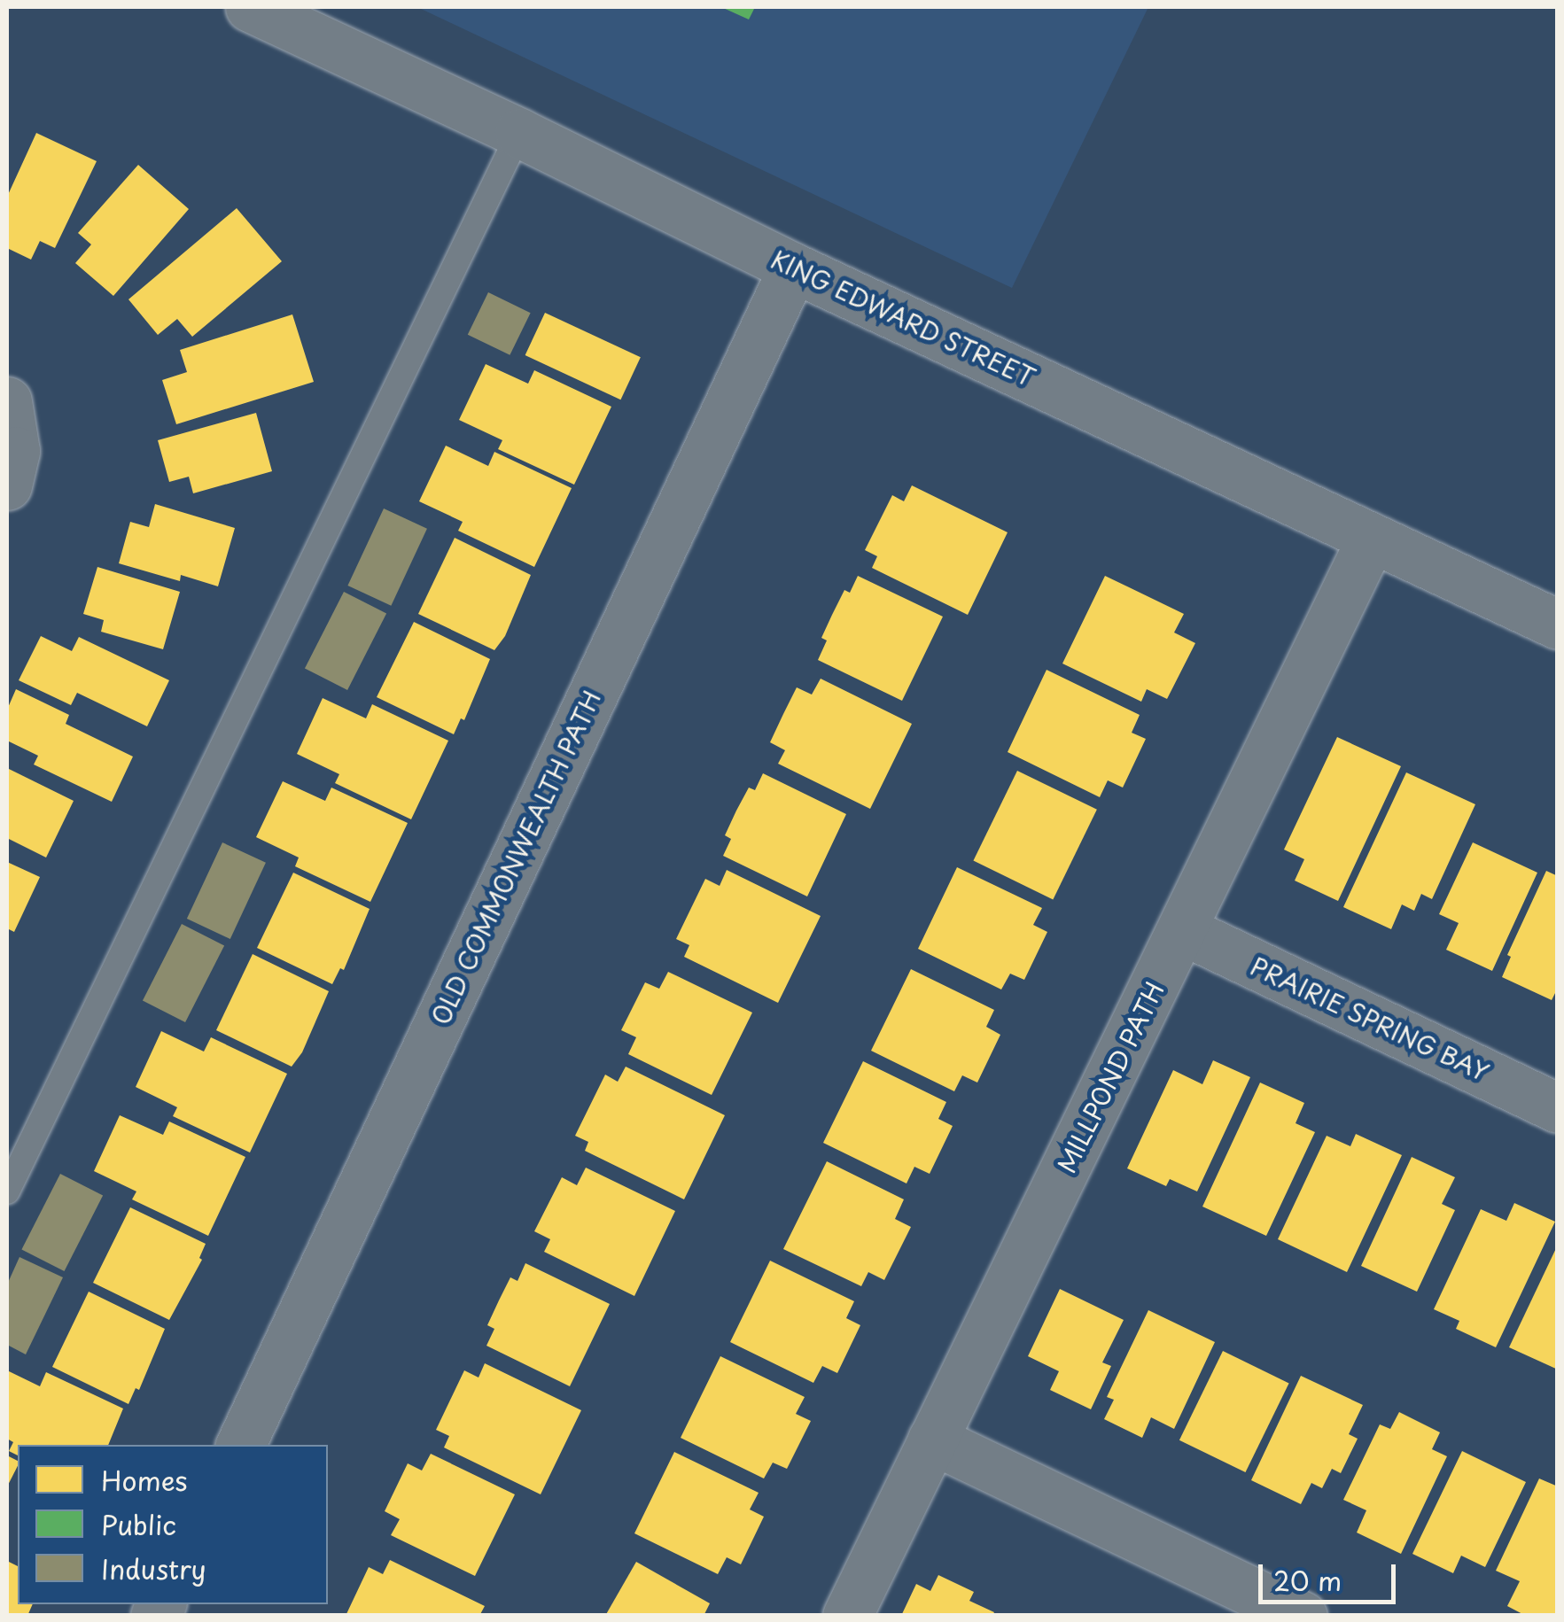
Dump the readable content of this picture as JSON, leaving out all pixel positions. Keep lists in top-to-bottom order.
{
  "streets": {
    "street": [
      "KING EDWARD STREET",
      "OLD COMMONWEALTH PATH",
      "PRAIRIE SPRING BAY",
      "MILLPOND PATH"
    ]
  },
  "crossings": [
    ["KING EDWARD STREET", "OLD COMMONWEALTH PATH"],
    ["KING EDWARD STREET", "MILLPOND PATH"],
    ["PRAIRIE SPRING BAY", "MILLPOND PATH"]
  ],
  "legend": ["Homes", "Public", "Industry"],
  "scale_bar": "20 m"
}
